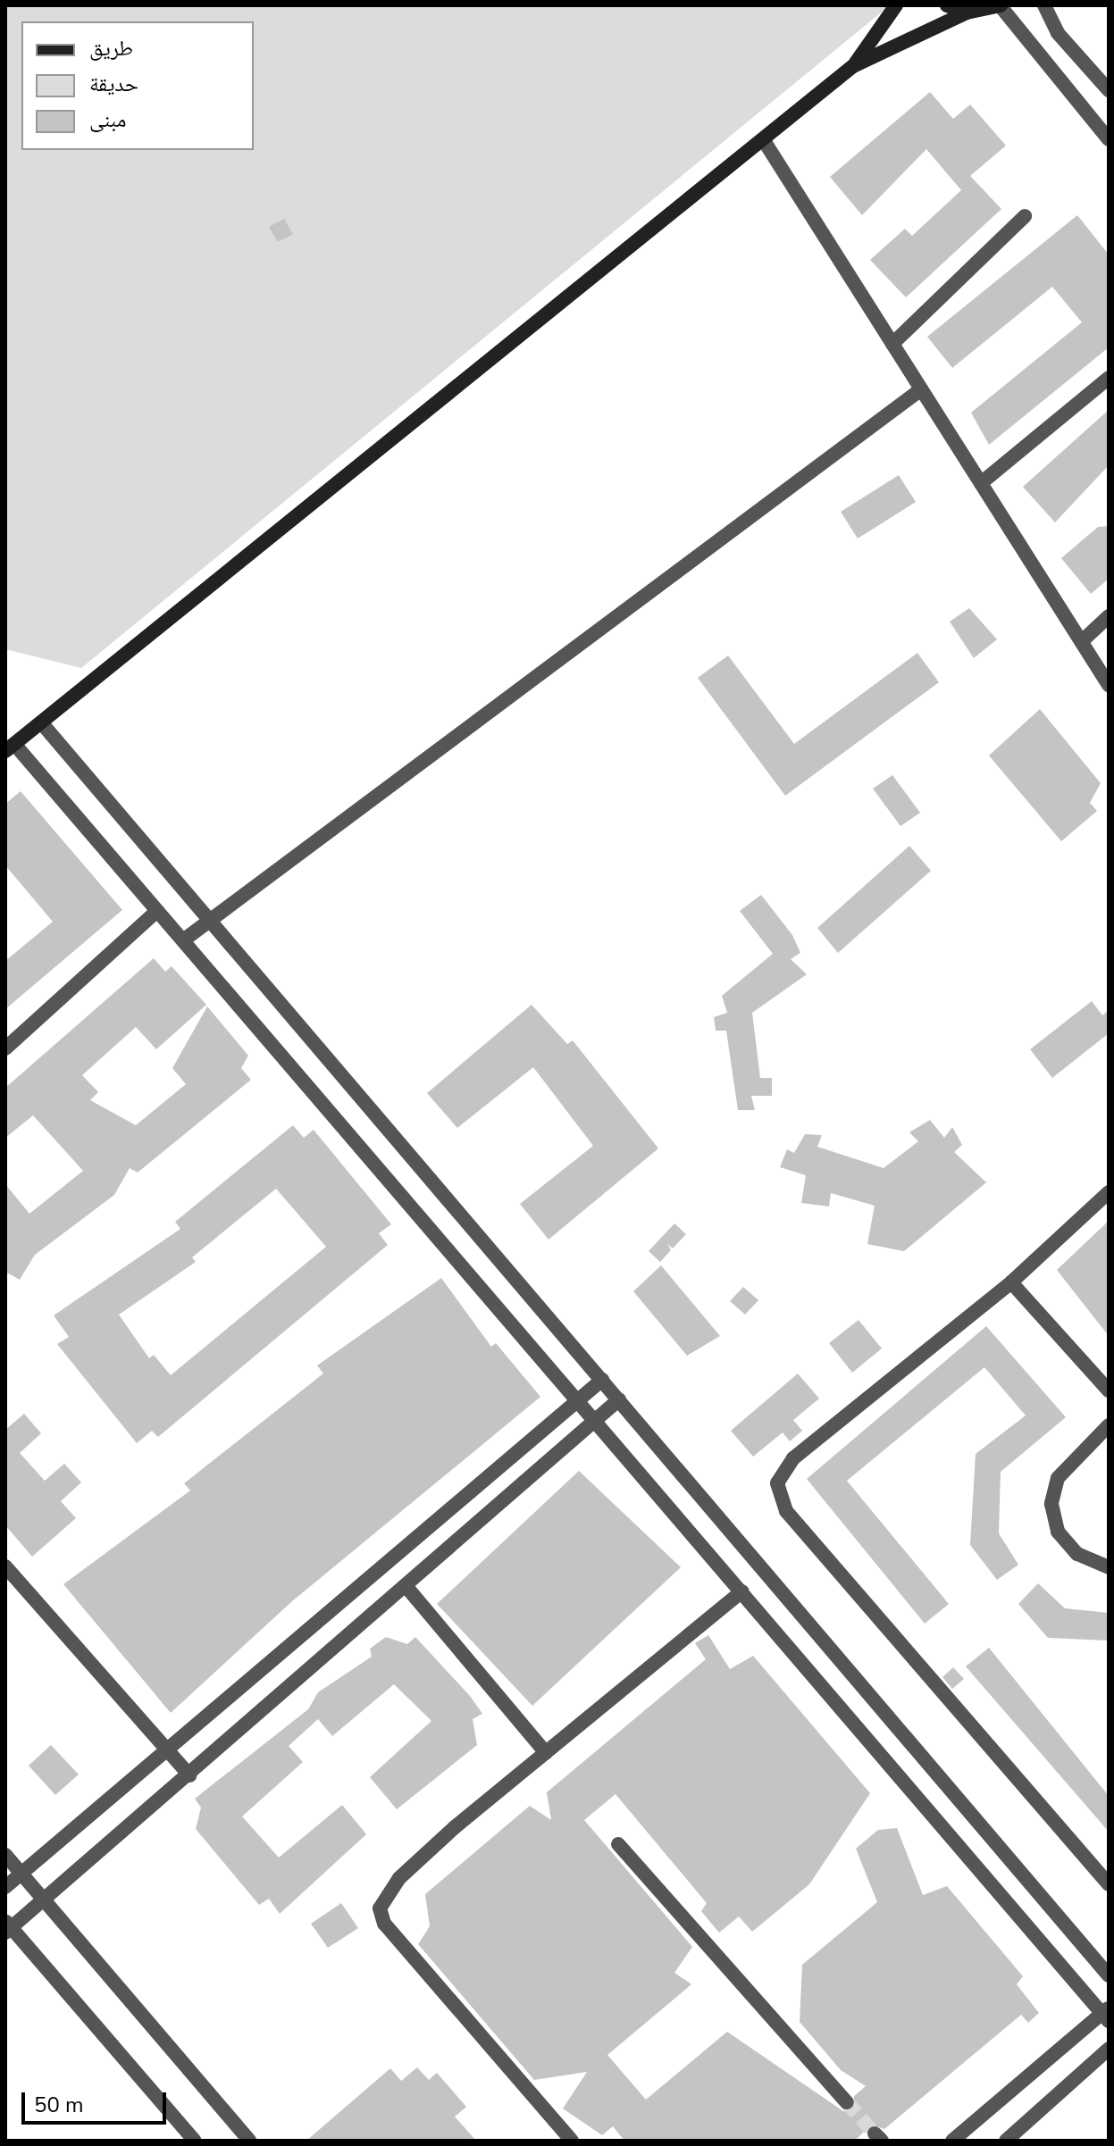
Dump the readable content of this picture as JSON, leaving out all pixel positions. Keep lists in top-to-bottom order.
{
  "legend": ["طريق", "حديقة", "مبنى"],
  "scale_bar": "50 m"
}
